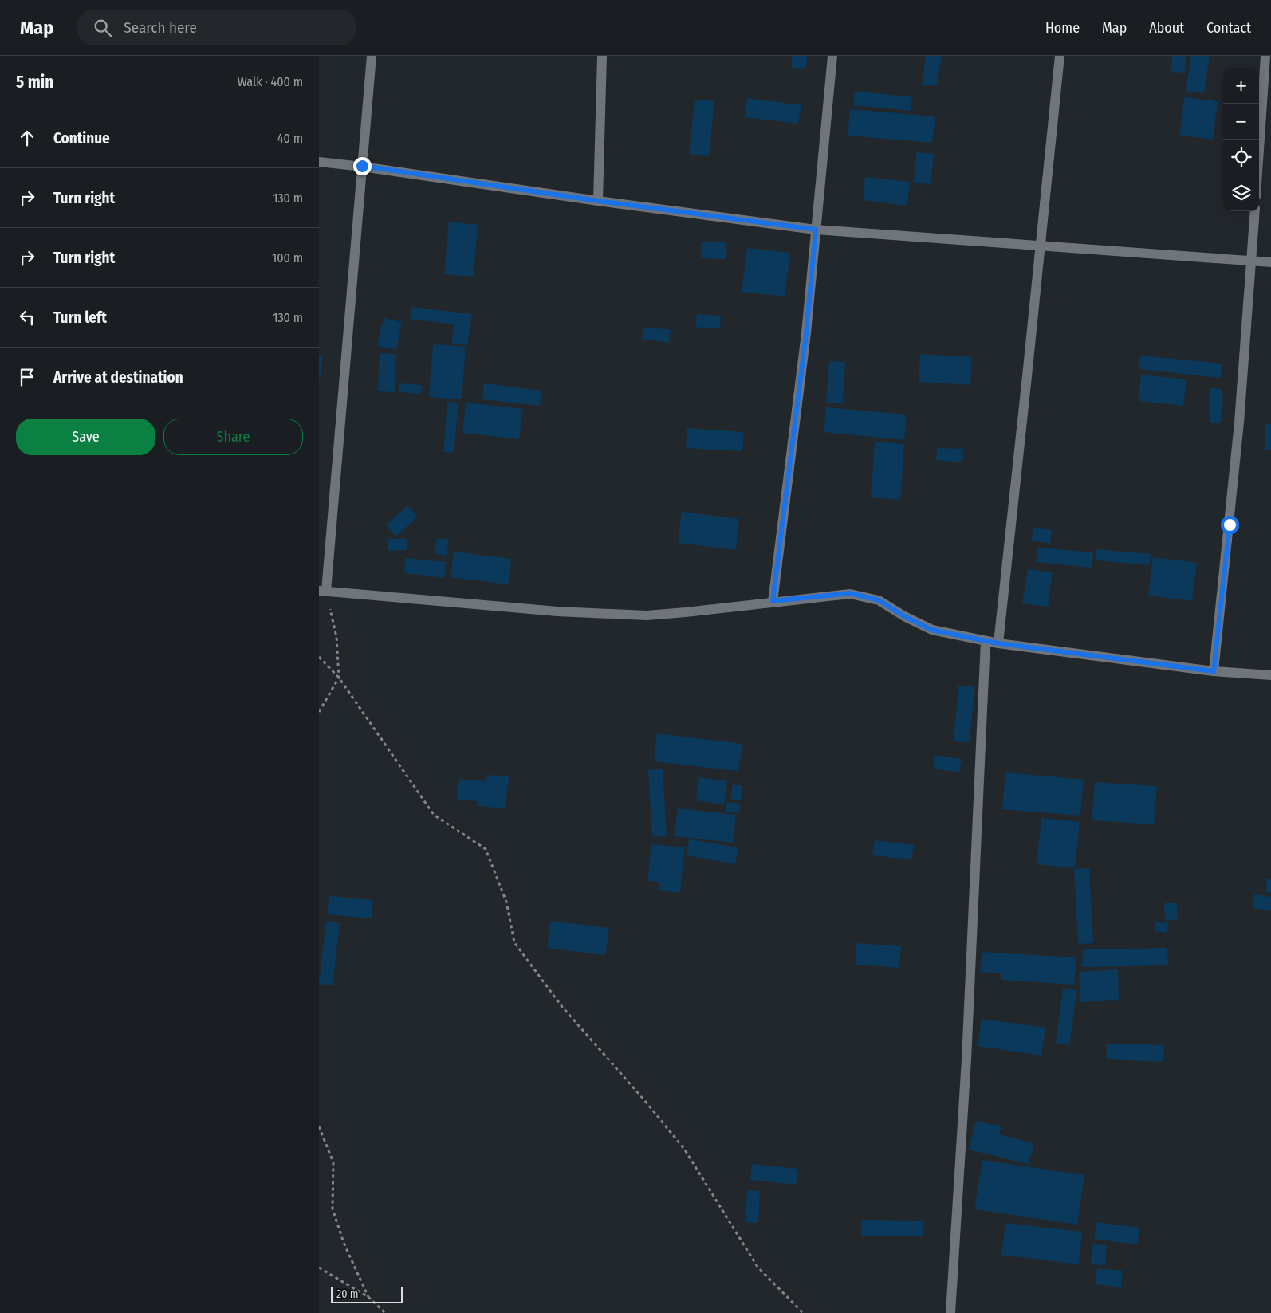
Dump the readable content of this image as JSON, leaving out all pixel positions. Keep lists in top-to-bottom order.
{
  "scale_bar": "20 m",
  "page": {
    "header": "Map",
    "search": "Search here",
    "nav": [
      "Home",
      "Map",
      "About",
      "Contact"
    ],
    "heading": ["5 min", "Walk · 400 m"],
    "map_buttons": ["+", "−"],
    "list": [
      ["Continue", "40 m"],
      ["Turn right", "130 m"],
      ["Turn right", "100 m"],
      ["Turn left", "130 m"],
      "Arrive at destination"
    ],
    "buttons": ["Save", "Share"],
    "scale": "20 m"
  }
}
